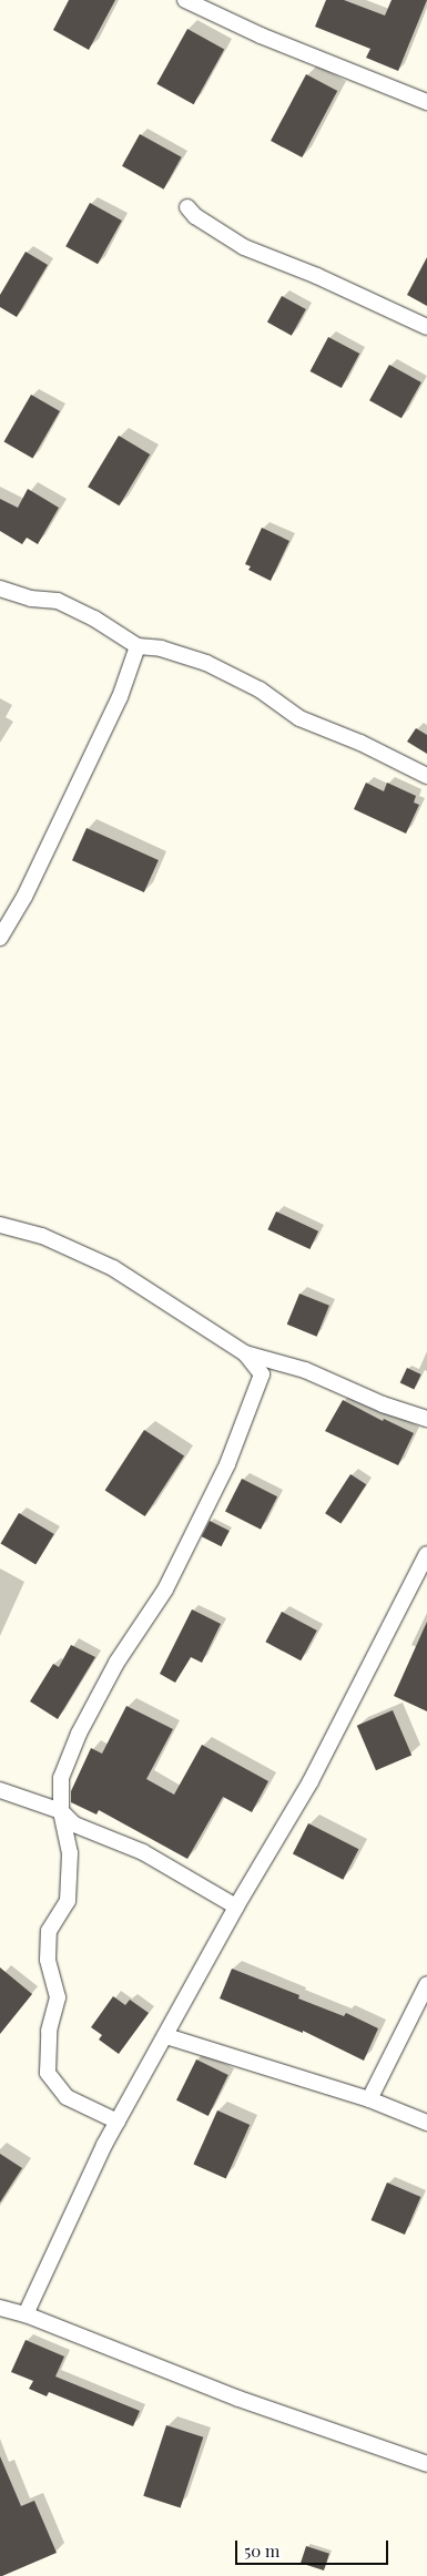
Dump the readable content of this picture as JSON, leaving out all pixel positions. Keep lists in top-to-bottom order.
{
  "scale_bar": "50 m"
}
